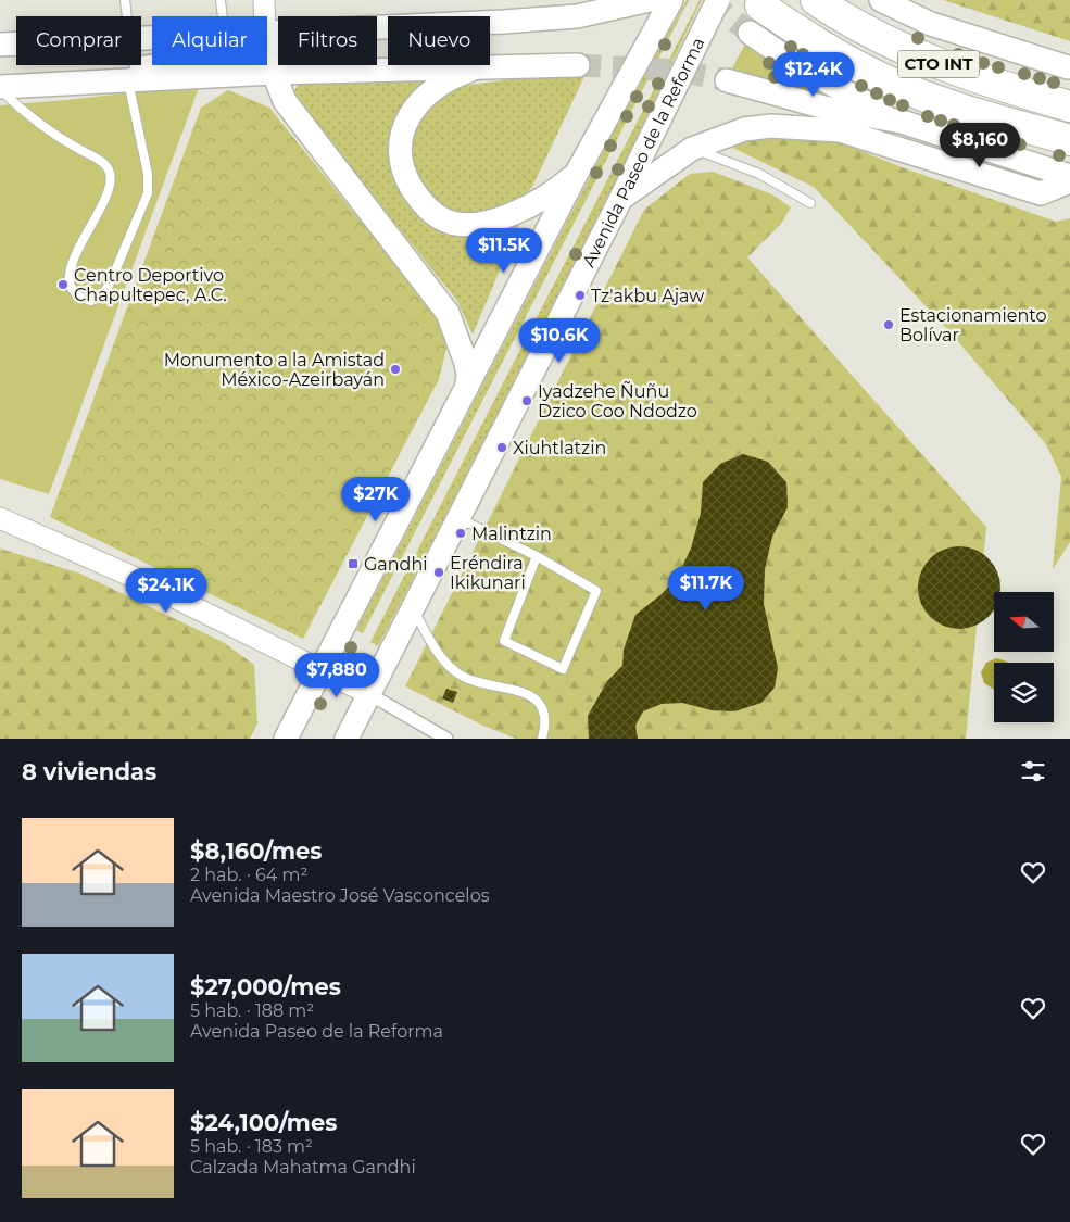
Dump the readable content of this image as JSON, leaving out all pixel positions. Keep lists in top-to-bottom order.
{
  "streets": {
    "highway": ["CTO INT"],
    "main road": ["Avenida Paseo de la Reforma"]
  },
  "places": {
    "other": [
      "Centro Deportivo Chapultepec, A.C.",
      "Tz'akbu Ajaw",
      "Estacionamiento Bolívar",
      "Monumento a la Amistad México-Azeirbayán",
      "Iyadzehe Ñuñu Dzico Coo Ndodzo",
      "Xiuhtlatzin",
      "Malintzin",
      "Eréndira Ikikunari"
    ],
    "transit": ["Gandhi"]
  },
  "north": "left",
  "page": {
    "chip": [
      "Comprar",
      "Alquilar",
      "Filtros",
      "Nuevo"
    ],
    "price": [
      "$12.4K",
      "$8,160",
      "$11.5K",
      "$10.6K",
      "$27K",
      "$11.7K",
      "$24.1K",
      "$7,880"
    ],
    "heading": "8 viviendas",
    "list": [
      {
        "name": "$8,160/mes",
        "note": "2 hab. · 64 m² · Avenida Maestro José Vasconcelos"
      },
      {
        "name": "$27,000/mes",
        "note": "5 hab. · 188 m² · Avenida Paseo de la Reforma"
      },
      {
        "name": "$24,100/mes",
        "note": "5 hab. · 183 m² · Calzada Mahatma Gandhi"
      }
    ]
  }
}
